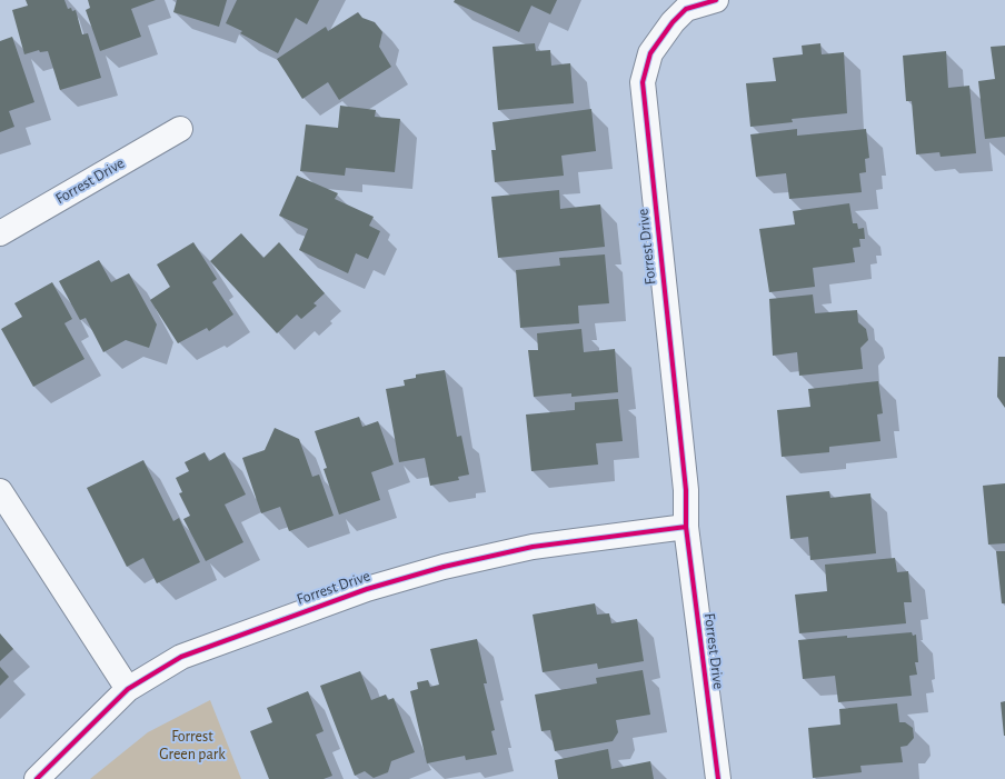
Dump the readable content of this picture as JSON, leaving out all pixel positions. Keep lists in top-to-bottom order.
{
  "streets": {
    "street": ["Forrest Drive"]
  },
  "parks": ["Forrest Green park"]
}
